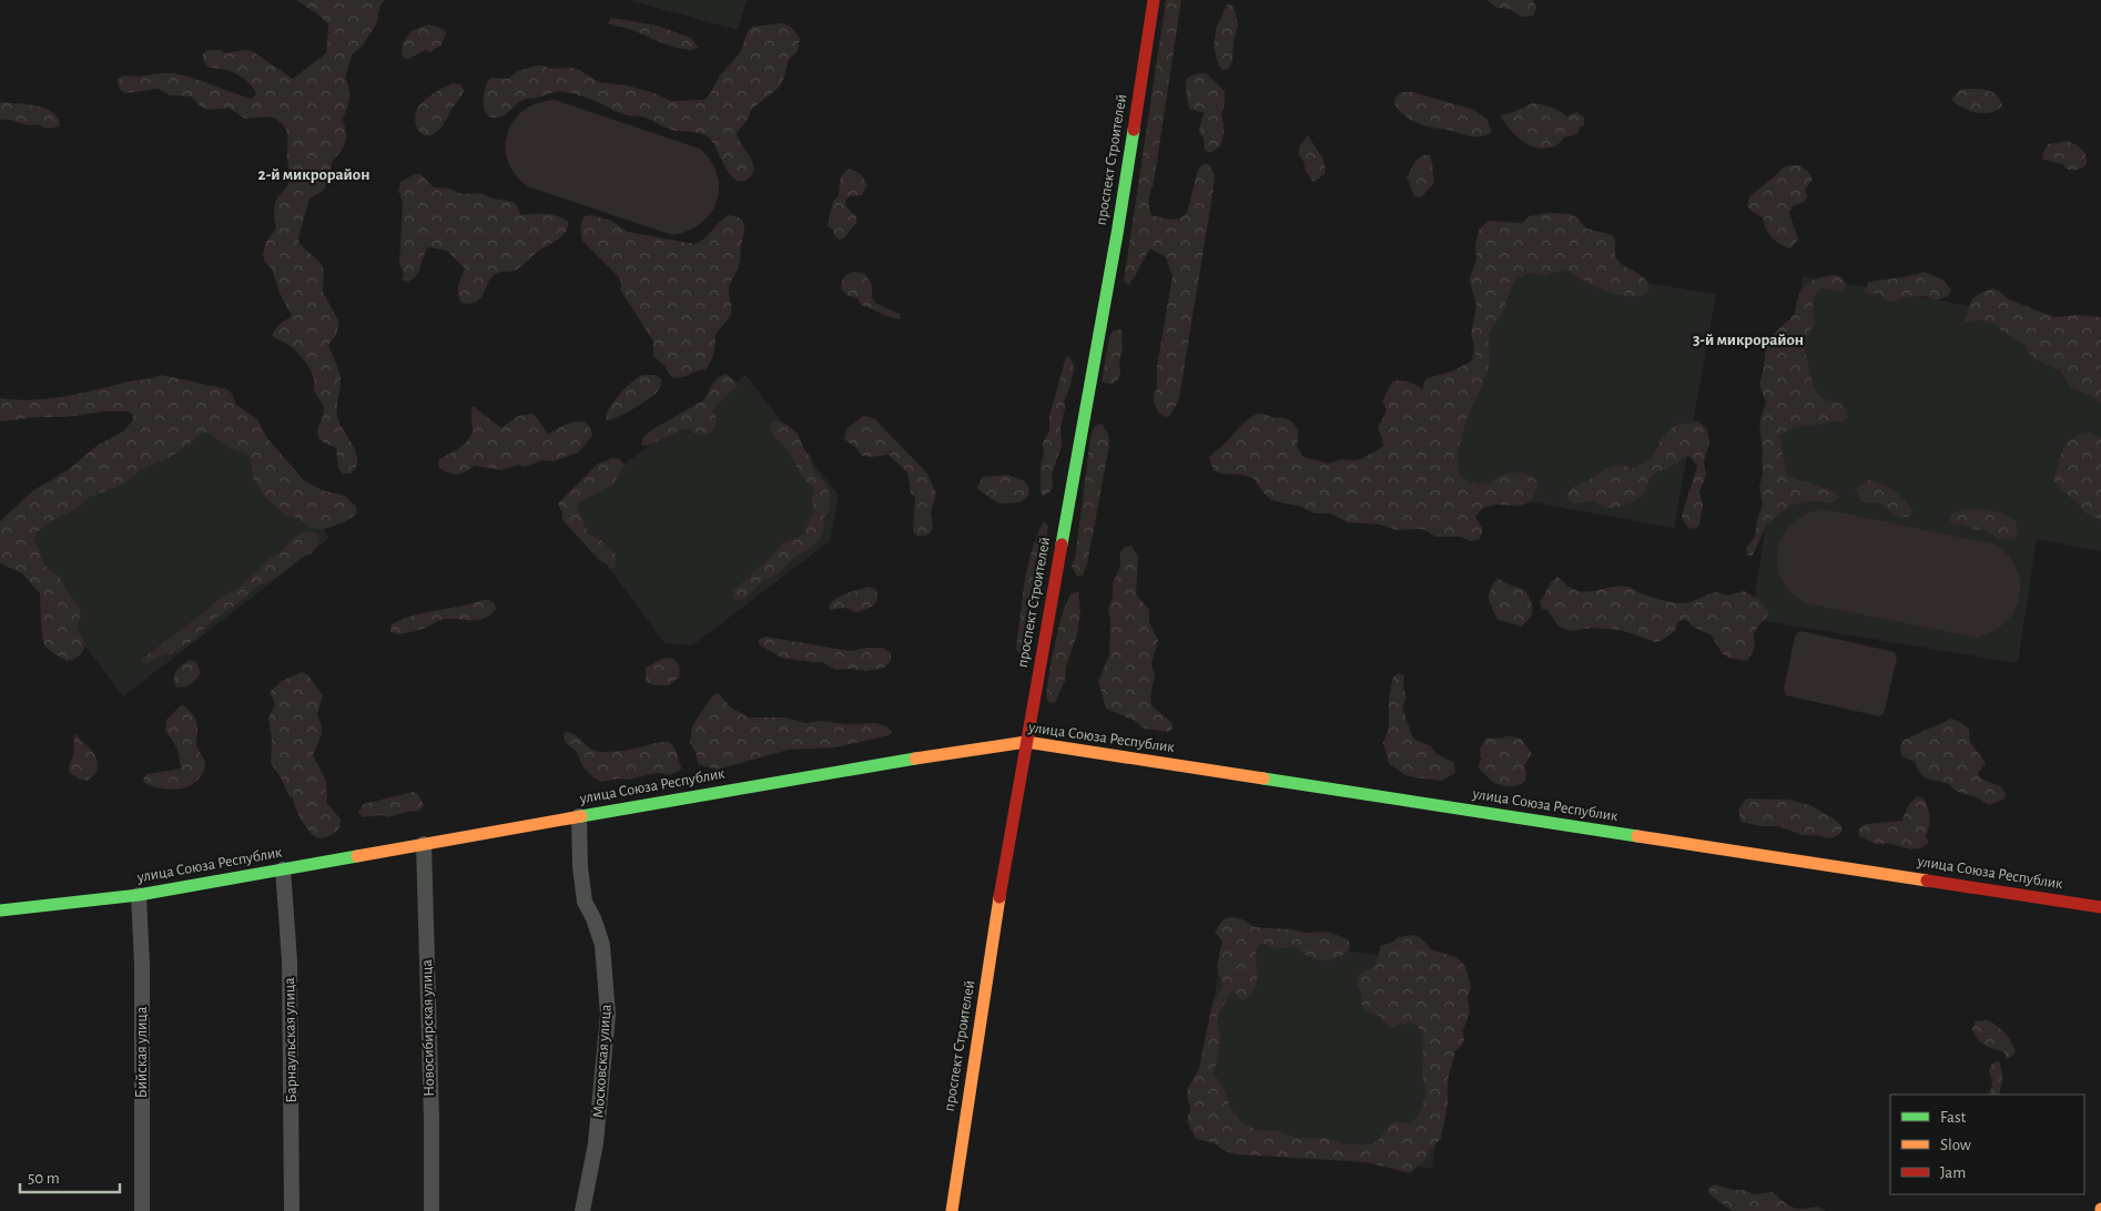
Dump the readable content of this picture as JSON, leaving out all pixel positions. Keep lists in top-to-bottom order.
{
  "streets": {
    "street": [
      "проспект Строителей",
      "улица Союза Республик",
      "Новосибирская улица",
      "Барнаульская улица",
      "Бийская улица",
      "Московская улица"
    ]
  },
  "crossings": [
    ["проспект Строителей", "улица Союза Республик"],
    ["улица Союза Республик", "Новосибирская улица"],
    ["улица Союза Республик", "Барнаульская улица"],
    ["улица Союза Республик", "Бийская улица"],
    ["улица Союза Республик", "Московская улица"]
  ],
  "districts": ["2-й микрорайон", "3-й микрорайон"],
  "legend": ["Fast", "Slow", "Jam"],
  "scale_bar": "50 m"
}
